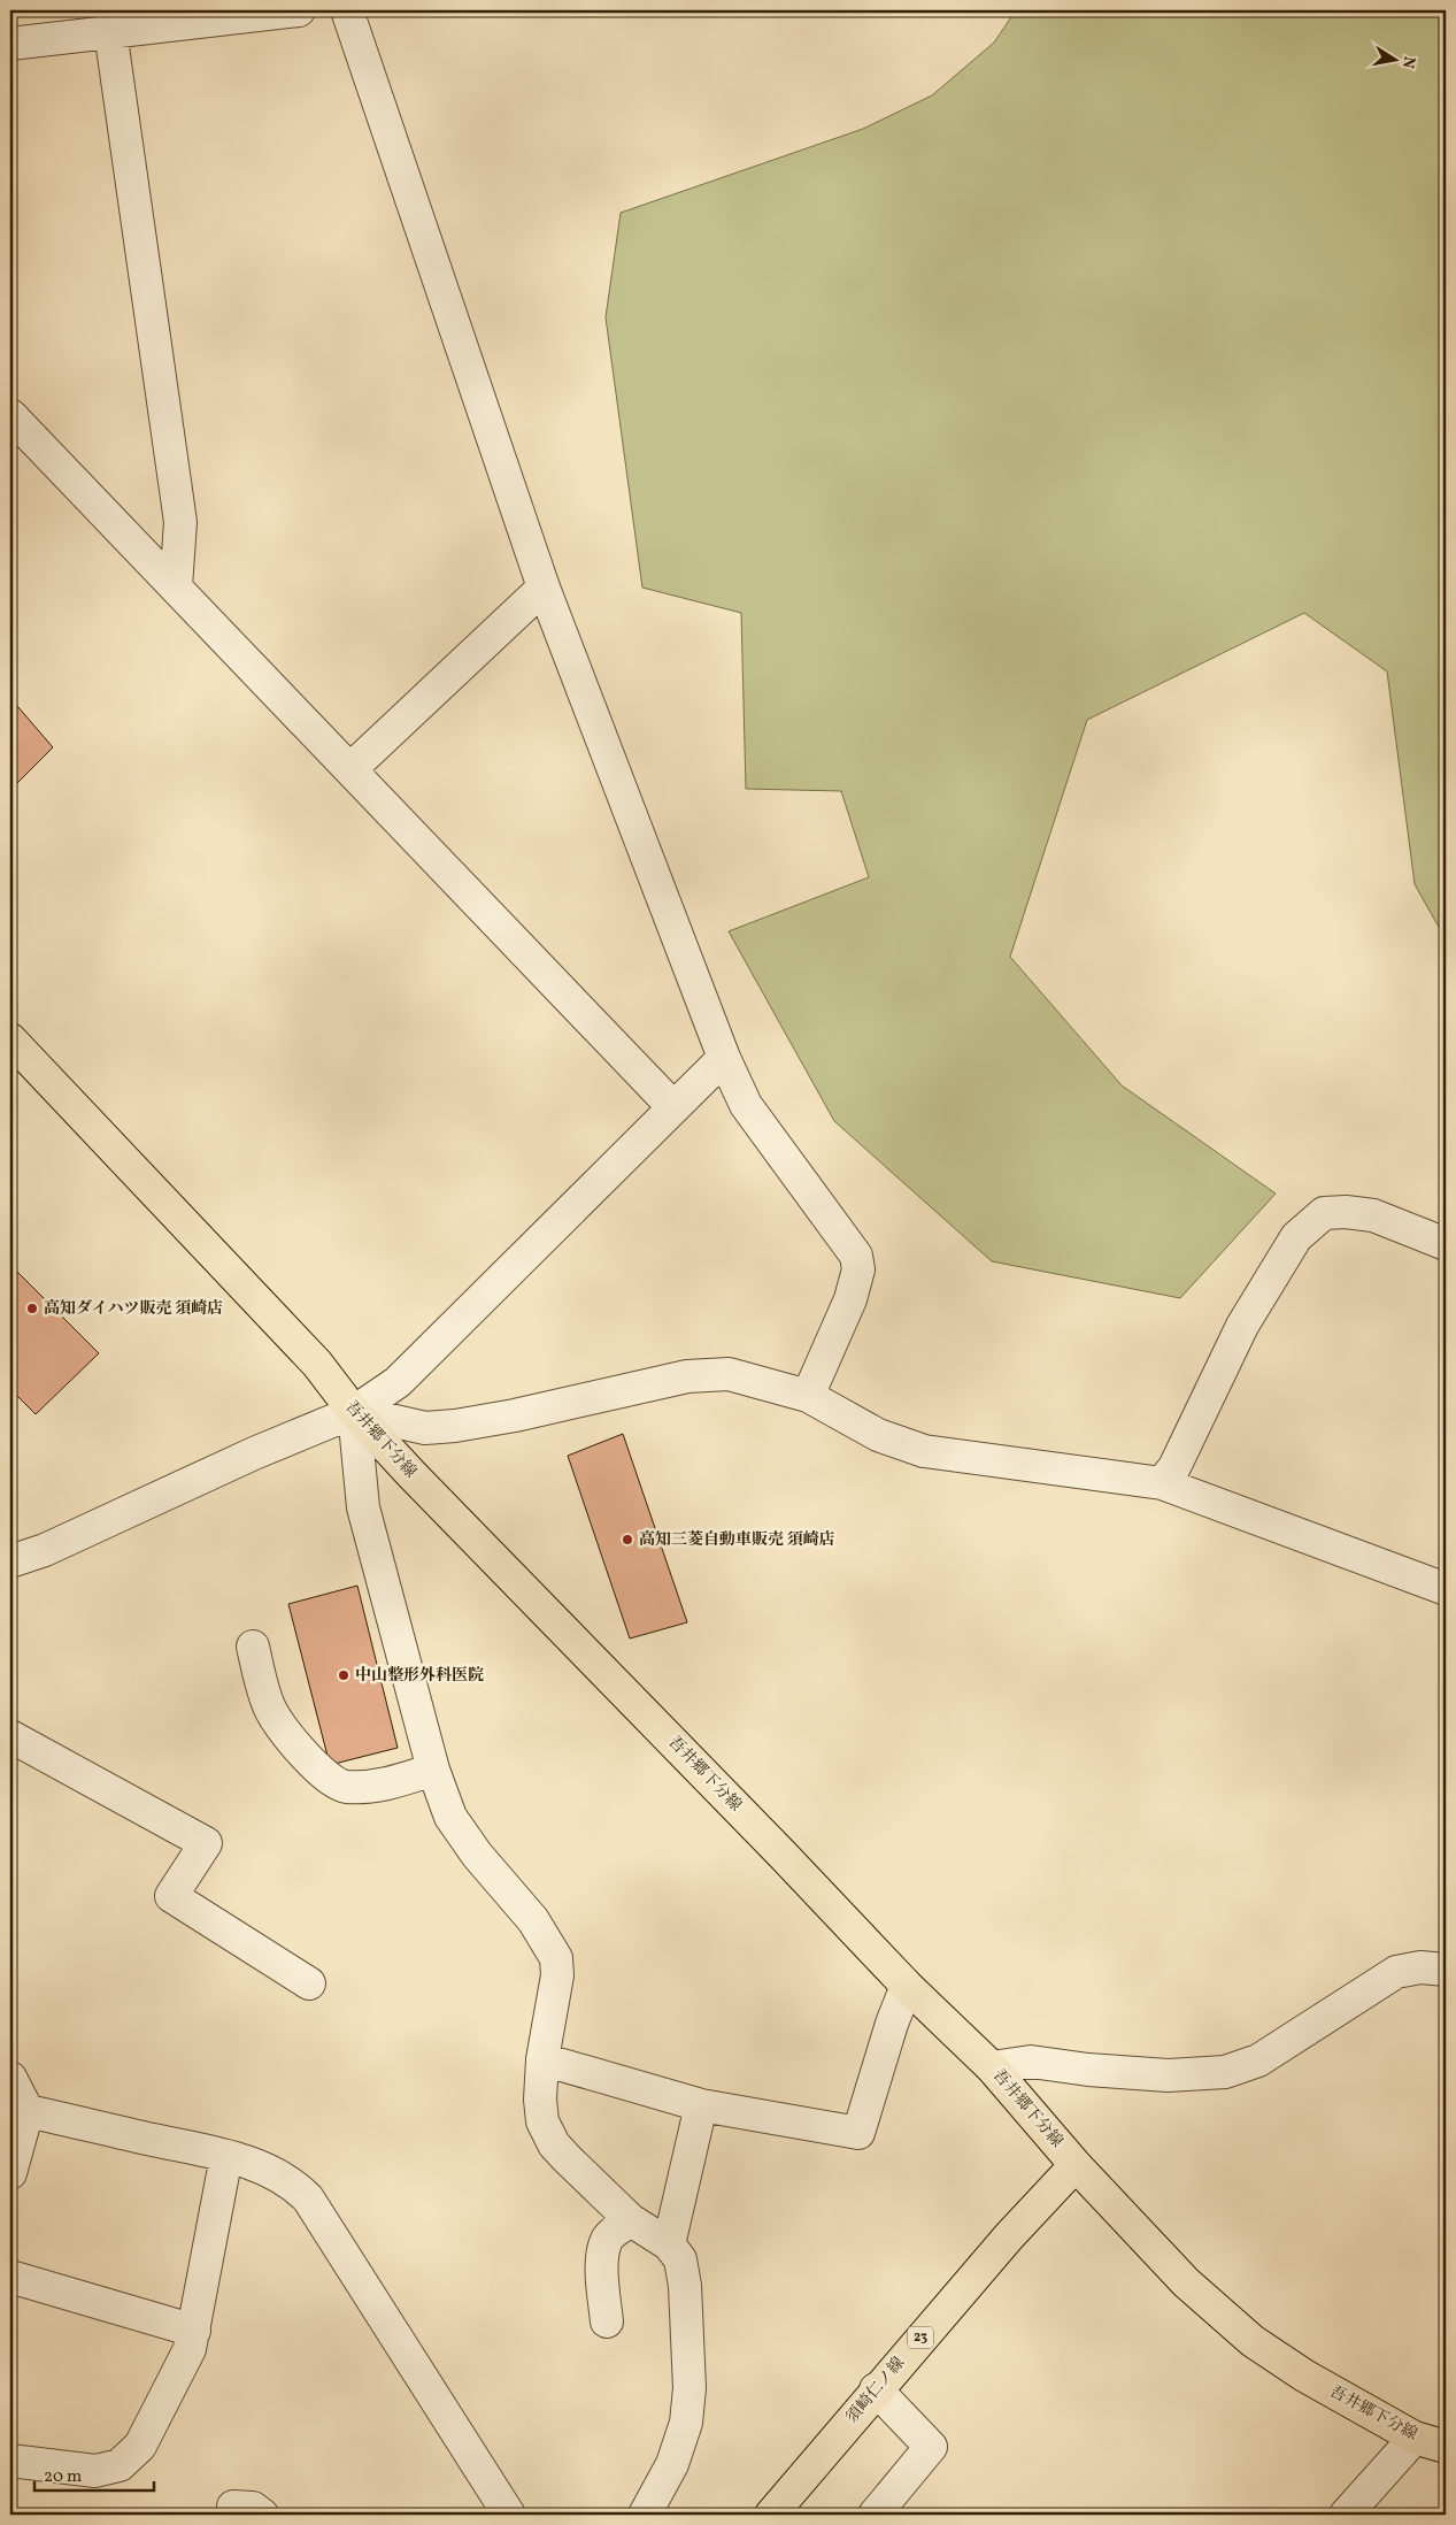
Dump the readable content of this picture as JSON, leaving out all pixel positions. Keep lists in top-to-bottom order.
{
  "streets": {
    "main road": ["吾井郷下分線", "23", "須崎仁ノ線"]
  },
  "crossings": [
    ["吾井郷下分線", "須崎仁ノ線"]
  ],
  "places": ["高知ダイハツ販売 須崎店", "高知三菱自動車販売 須崎店", "中山整形外科医院"],
  "scale_bar": "20 m",
  "north": "right"
}
